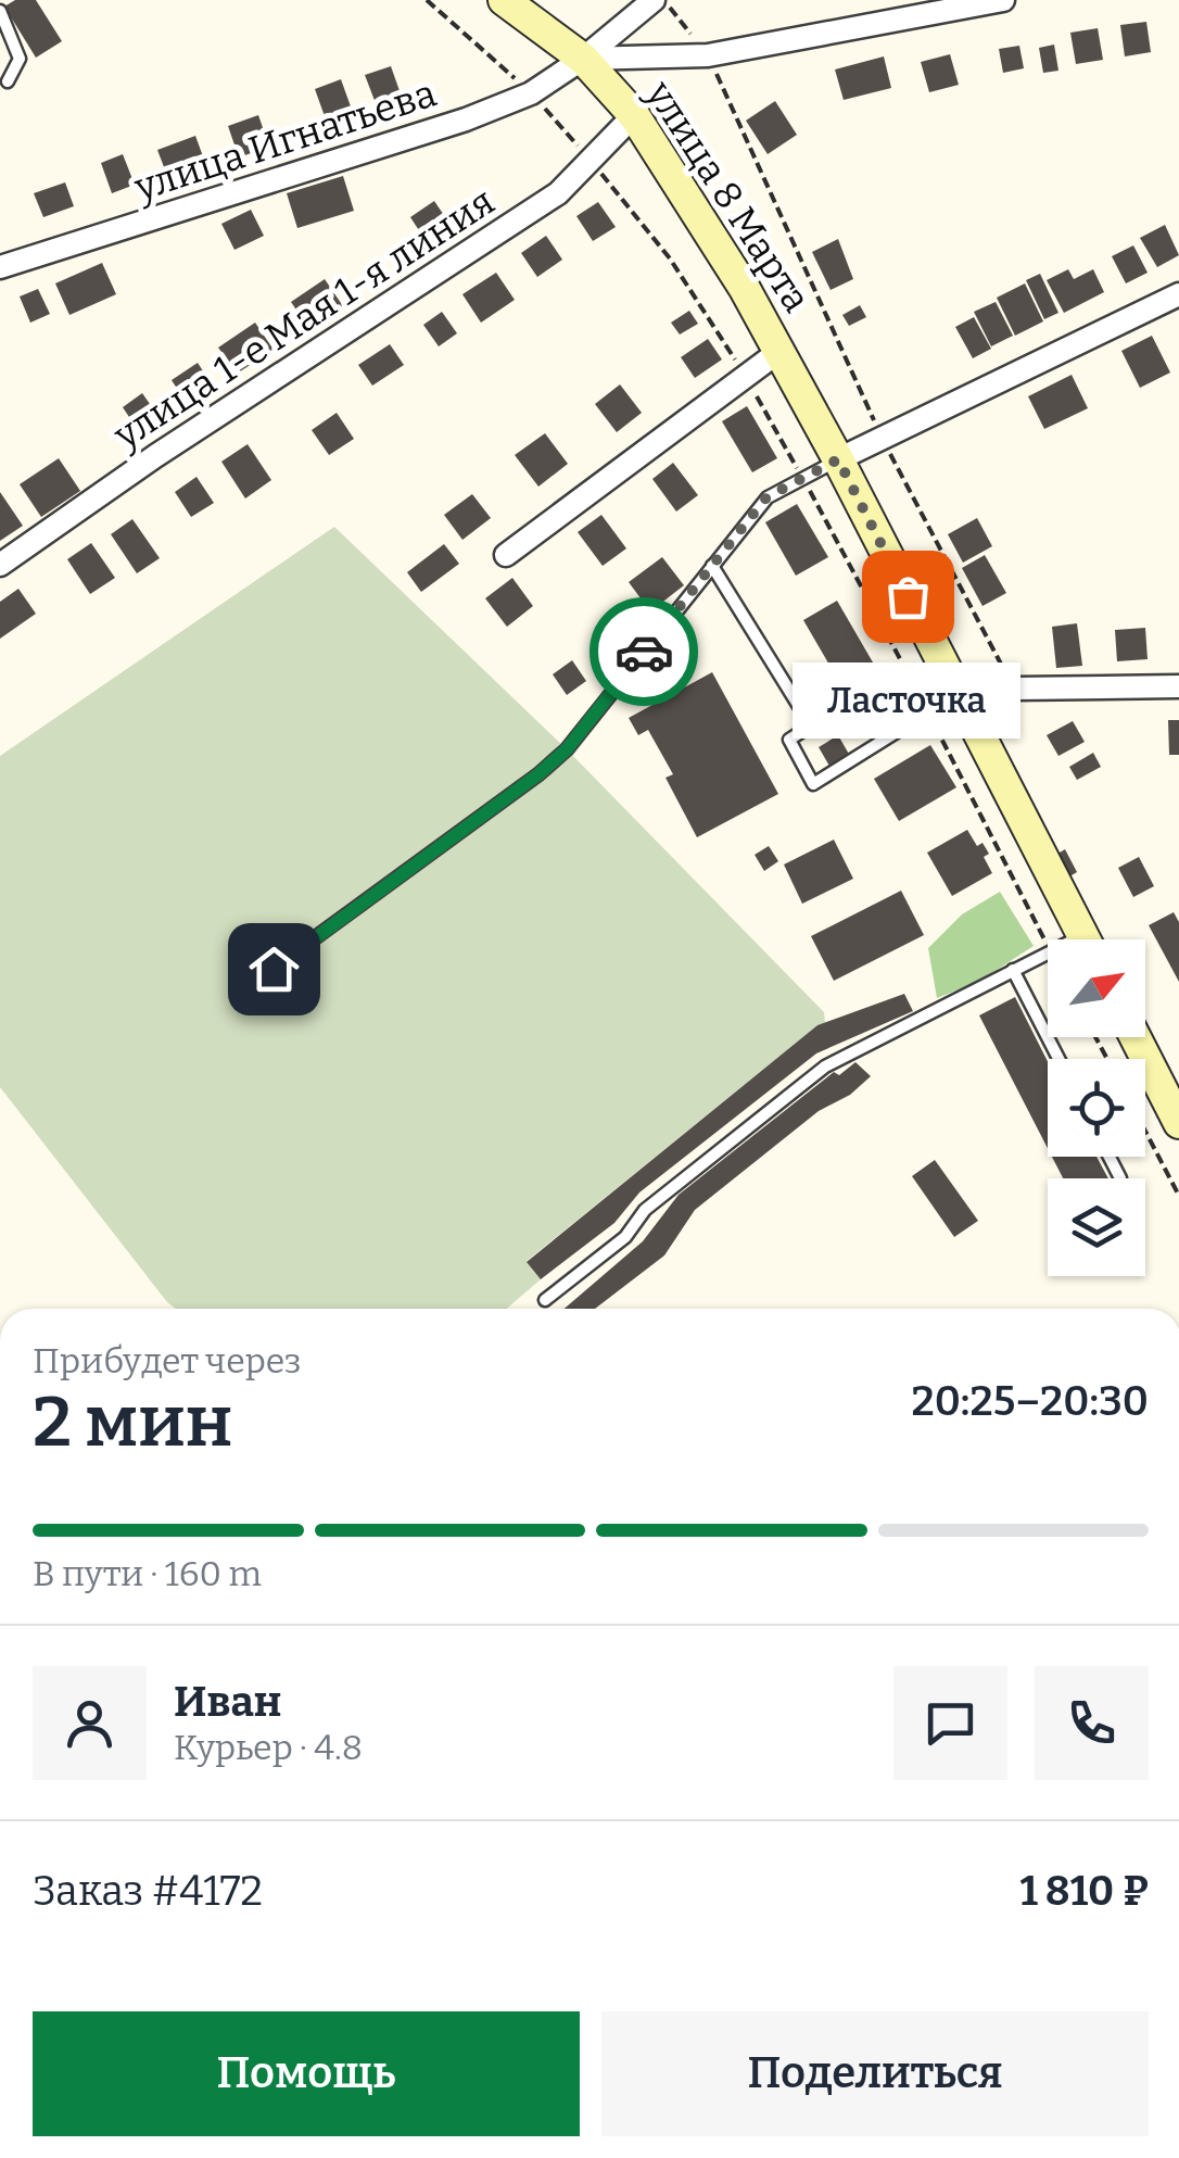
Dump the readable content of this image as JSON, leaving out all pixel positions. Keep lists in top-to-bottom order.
{
  "streets": {
    "main road": ["улица 8 Марта"],
    "street": ["улица Игнатьева", "улица 1-е Мая 1-я линия"]
  },
  "crossings": [
    ["улица Игнатьева", "улица 8 Марта"],
    ["улица 8 Марта", "улица 1-е Мая 1-я линия"]
  ],
  "places": ["Ласточка"],
  "north": "top right",
  "page": {
    "bubble": "Ласточка",
    "heading": ["2 мин", "Прибудет через", "20:25–20:30"],
    "panel": [
      "Иван",
      "Курьер · 4.8",
      "Заказ #4172",
      "1 810 ₽"
    ],
    "bar": "В пути · 160 m",
    "buttons": ["Помощь", "Поделиться"]
  }
}
